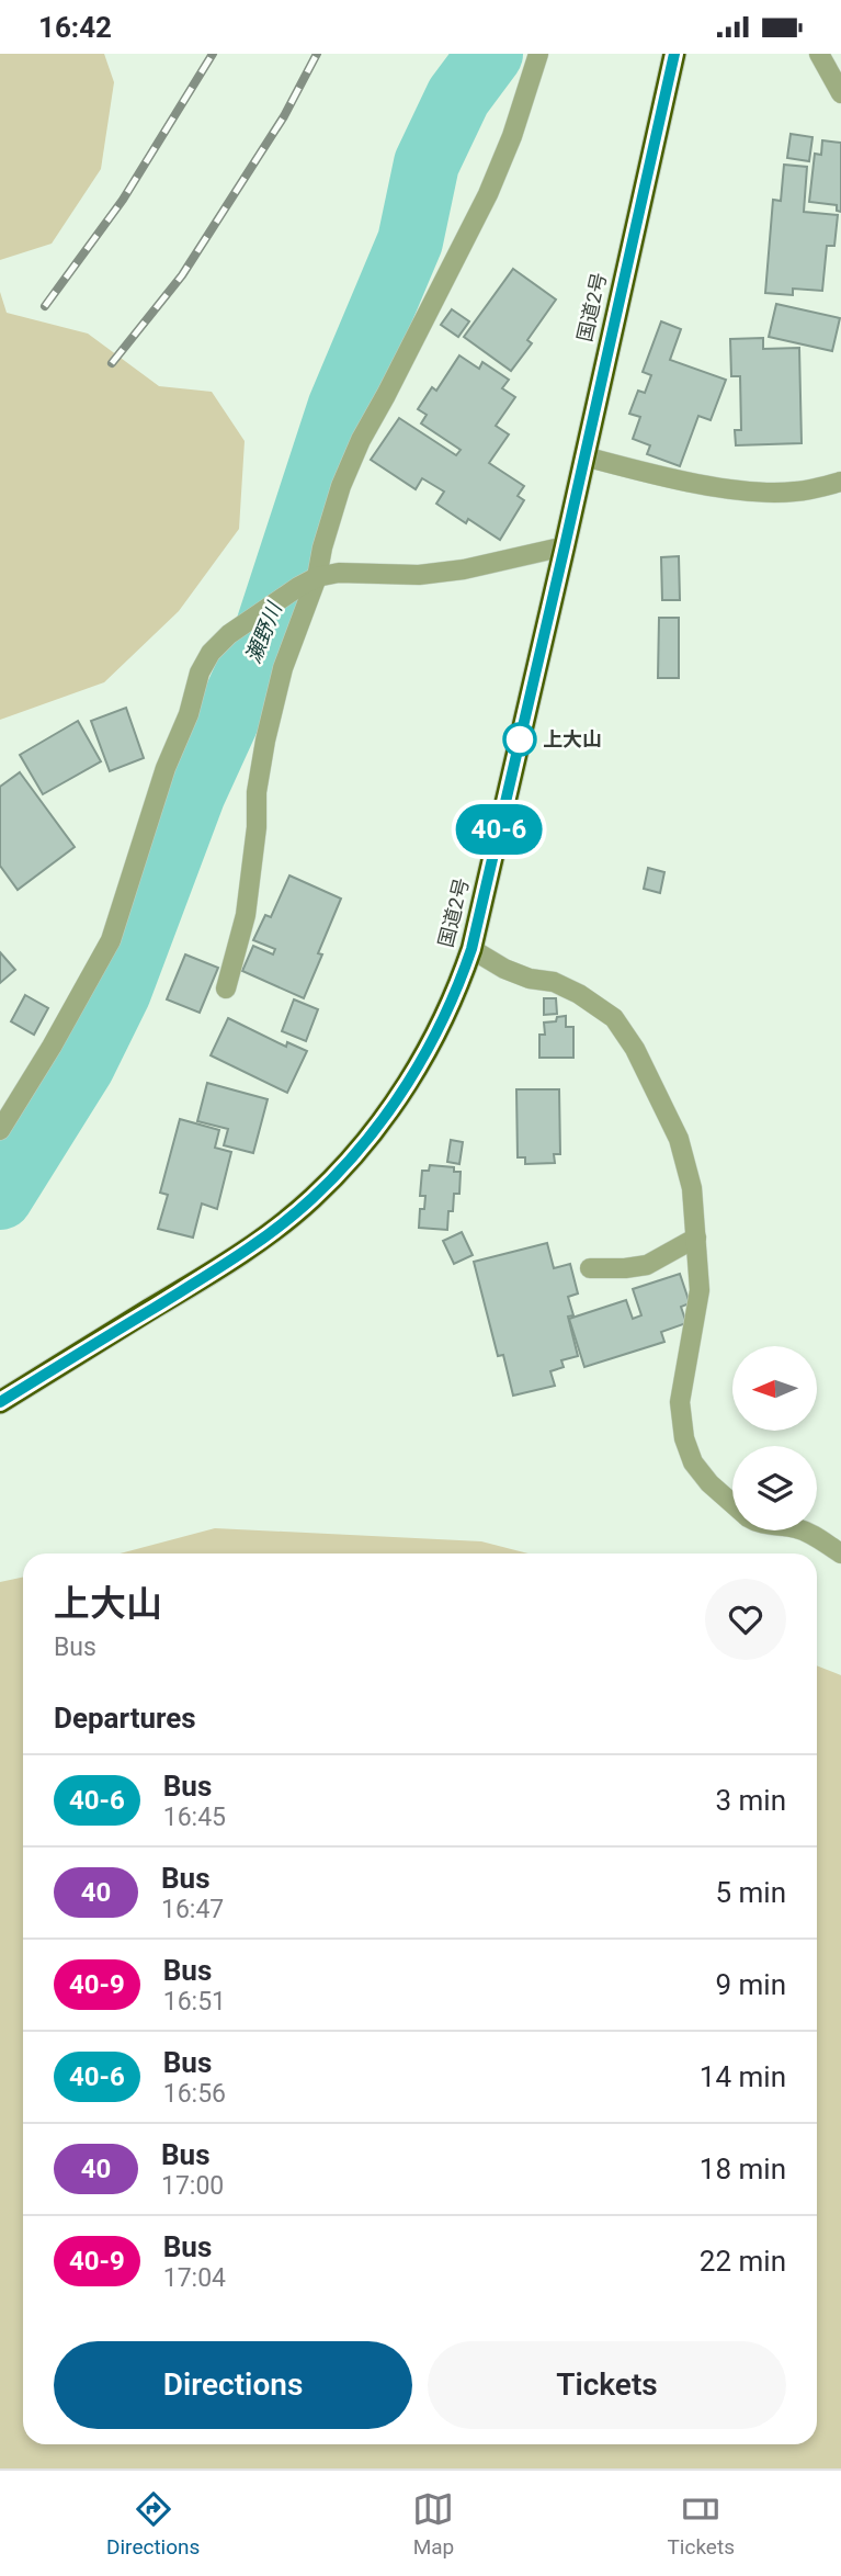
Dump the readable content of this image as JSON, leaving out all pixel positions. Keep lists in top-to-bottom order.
{
  "streets": {
    "highway": ["国道2号"]
  },
  "water": ["瀬野川"],
  "places": ["上大山"],
  "lines": ["bus line 40-6"],
  "north": "left",
  "page": {
    "status": "16:42",
    "on_map": "40-6",
    "heading": [
      ["上大山", "Bus"],
      "Departures"
    ],
    "list": [
      {
        "mark": "40-6",
        "name": "Bus",
        "note": "16:45",
        "value": "3 min"
      },
      {
        "mark": "40",
        "name": "Bus",
        "note": "16:47",
        "value": "5 min"
      },
      {
        "mark": "40-9",
        "name": "Bus",
        "note": "16:51",
        "value": "9 min"
      },
      {
        "mark": "40-6",
        "name": "Bus",
        "note": "16:56",
        "value": "14 min"
      },
      {
        "mark": "40",
        "name": "Bus",
        "note": "17:00",
        "value": "18 min"
      },
      {
        "mark": "40-9",
        "name": "Bus",
        "note": "17:04",
        "value": "22 min"
      }
    ],
    "buttons": ["Directions", "Tickets"],
    "tabs": ["Directions", "Map", "Tickets"]
  }
}
